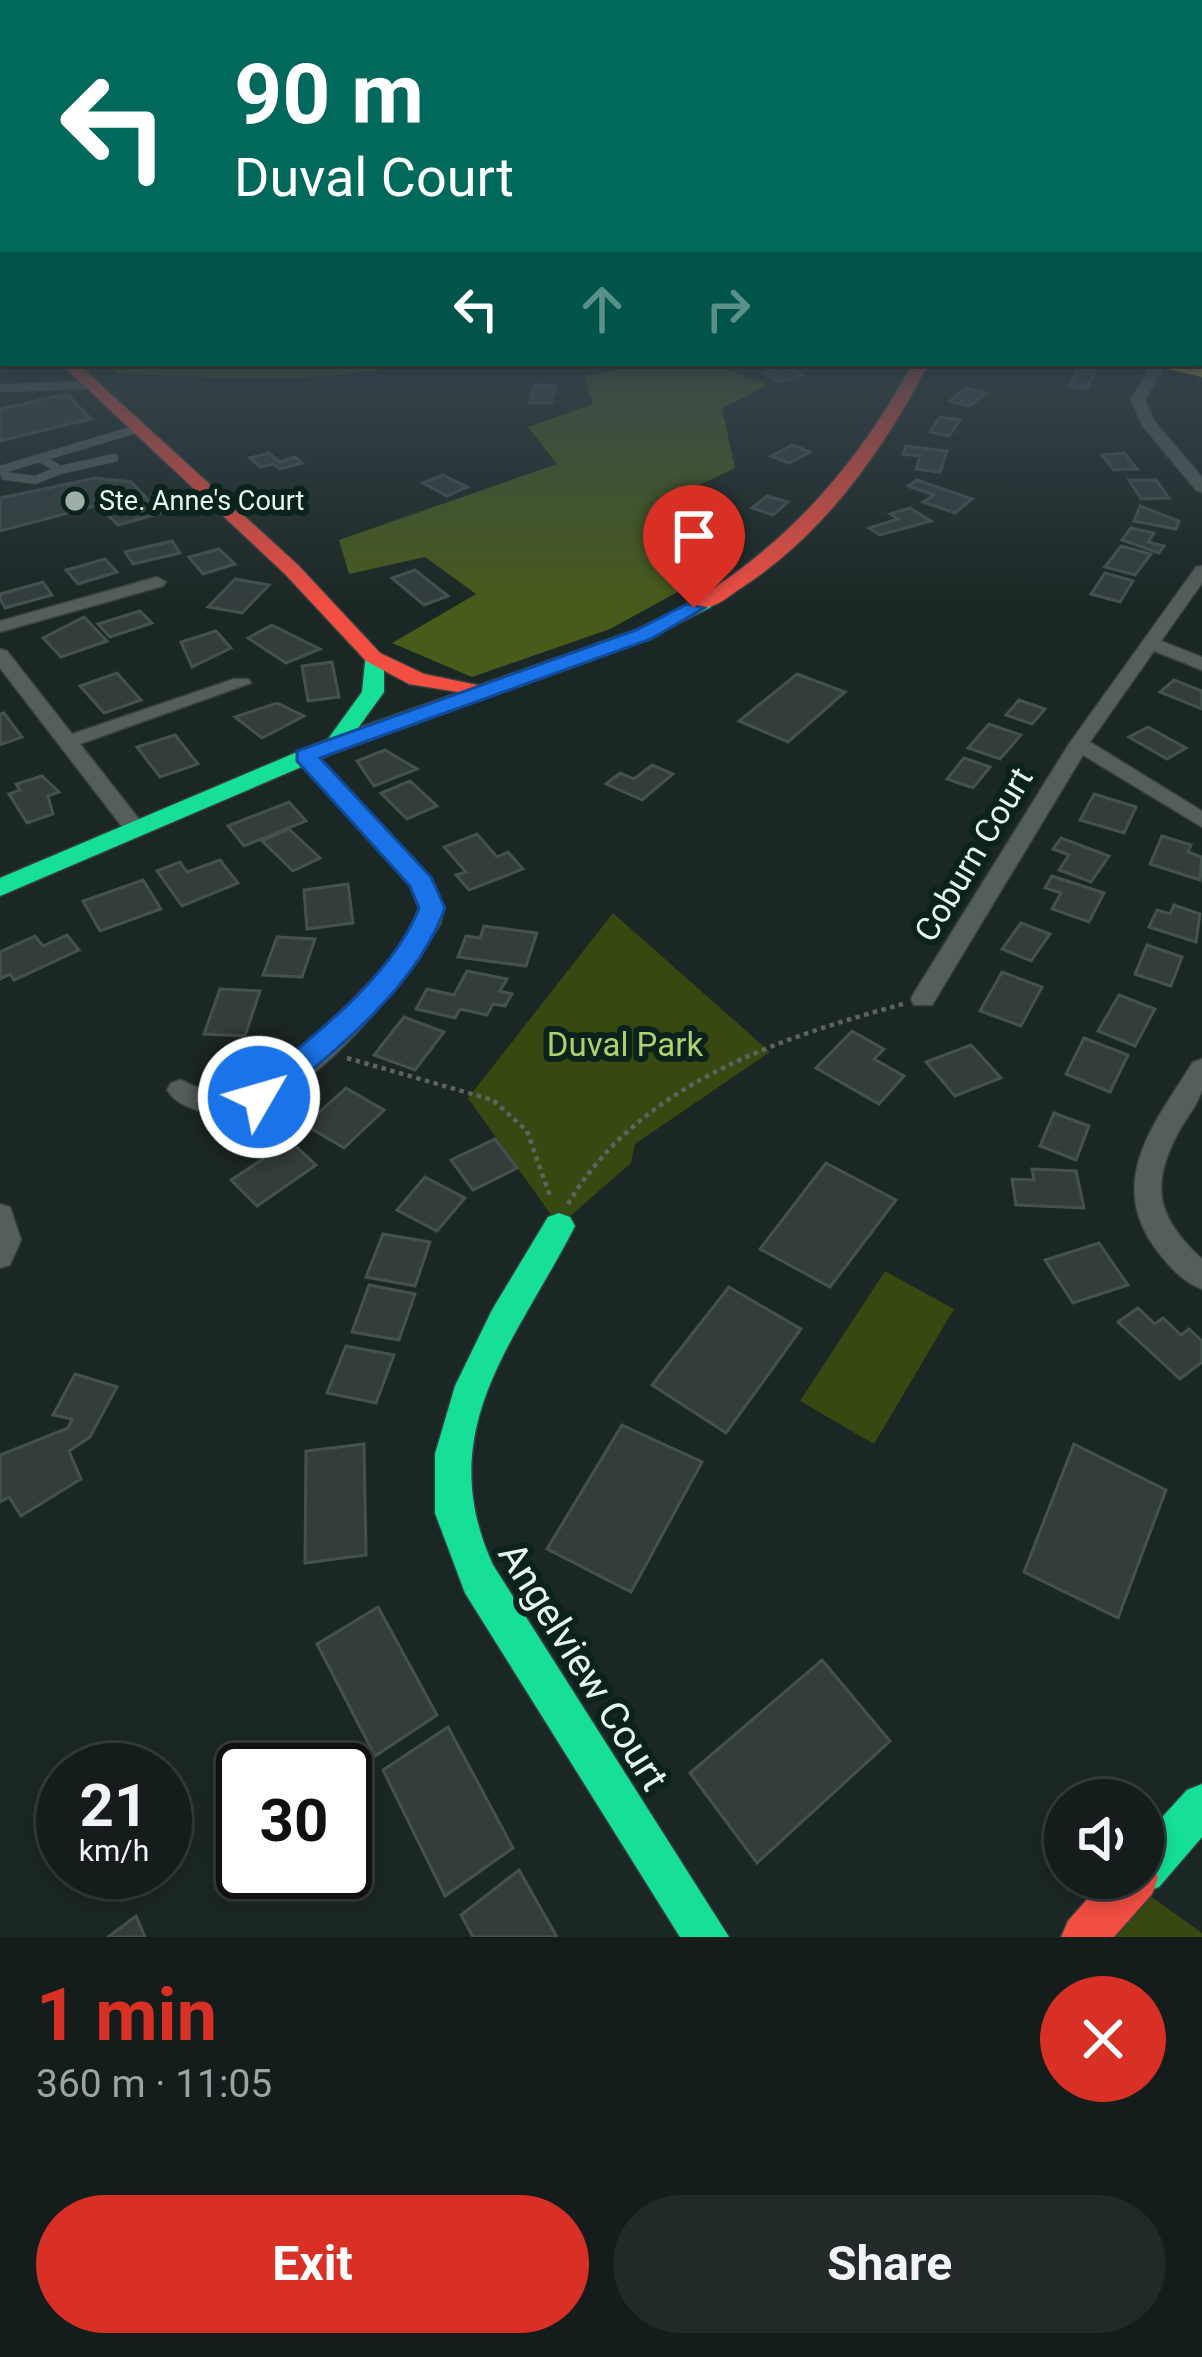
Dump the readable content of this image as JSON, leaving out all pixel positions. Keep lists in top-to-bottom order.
{
  "streets": {
    "street": ["Coburn Court", "Angelview Court"]
  },
  "parks": ["Duval Park"],
  "places": ["Ste. Anne's Court"],
  "page": {
    "turn": ["90 m", "Duval Court"],
    "speed": "21 km/h",
    "limit": "30",
    "heading": ["1 min", "360 m · 11:05"],
    "buttons": ["Exit", "Share"]
  }
}
